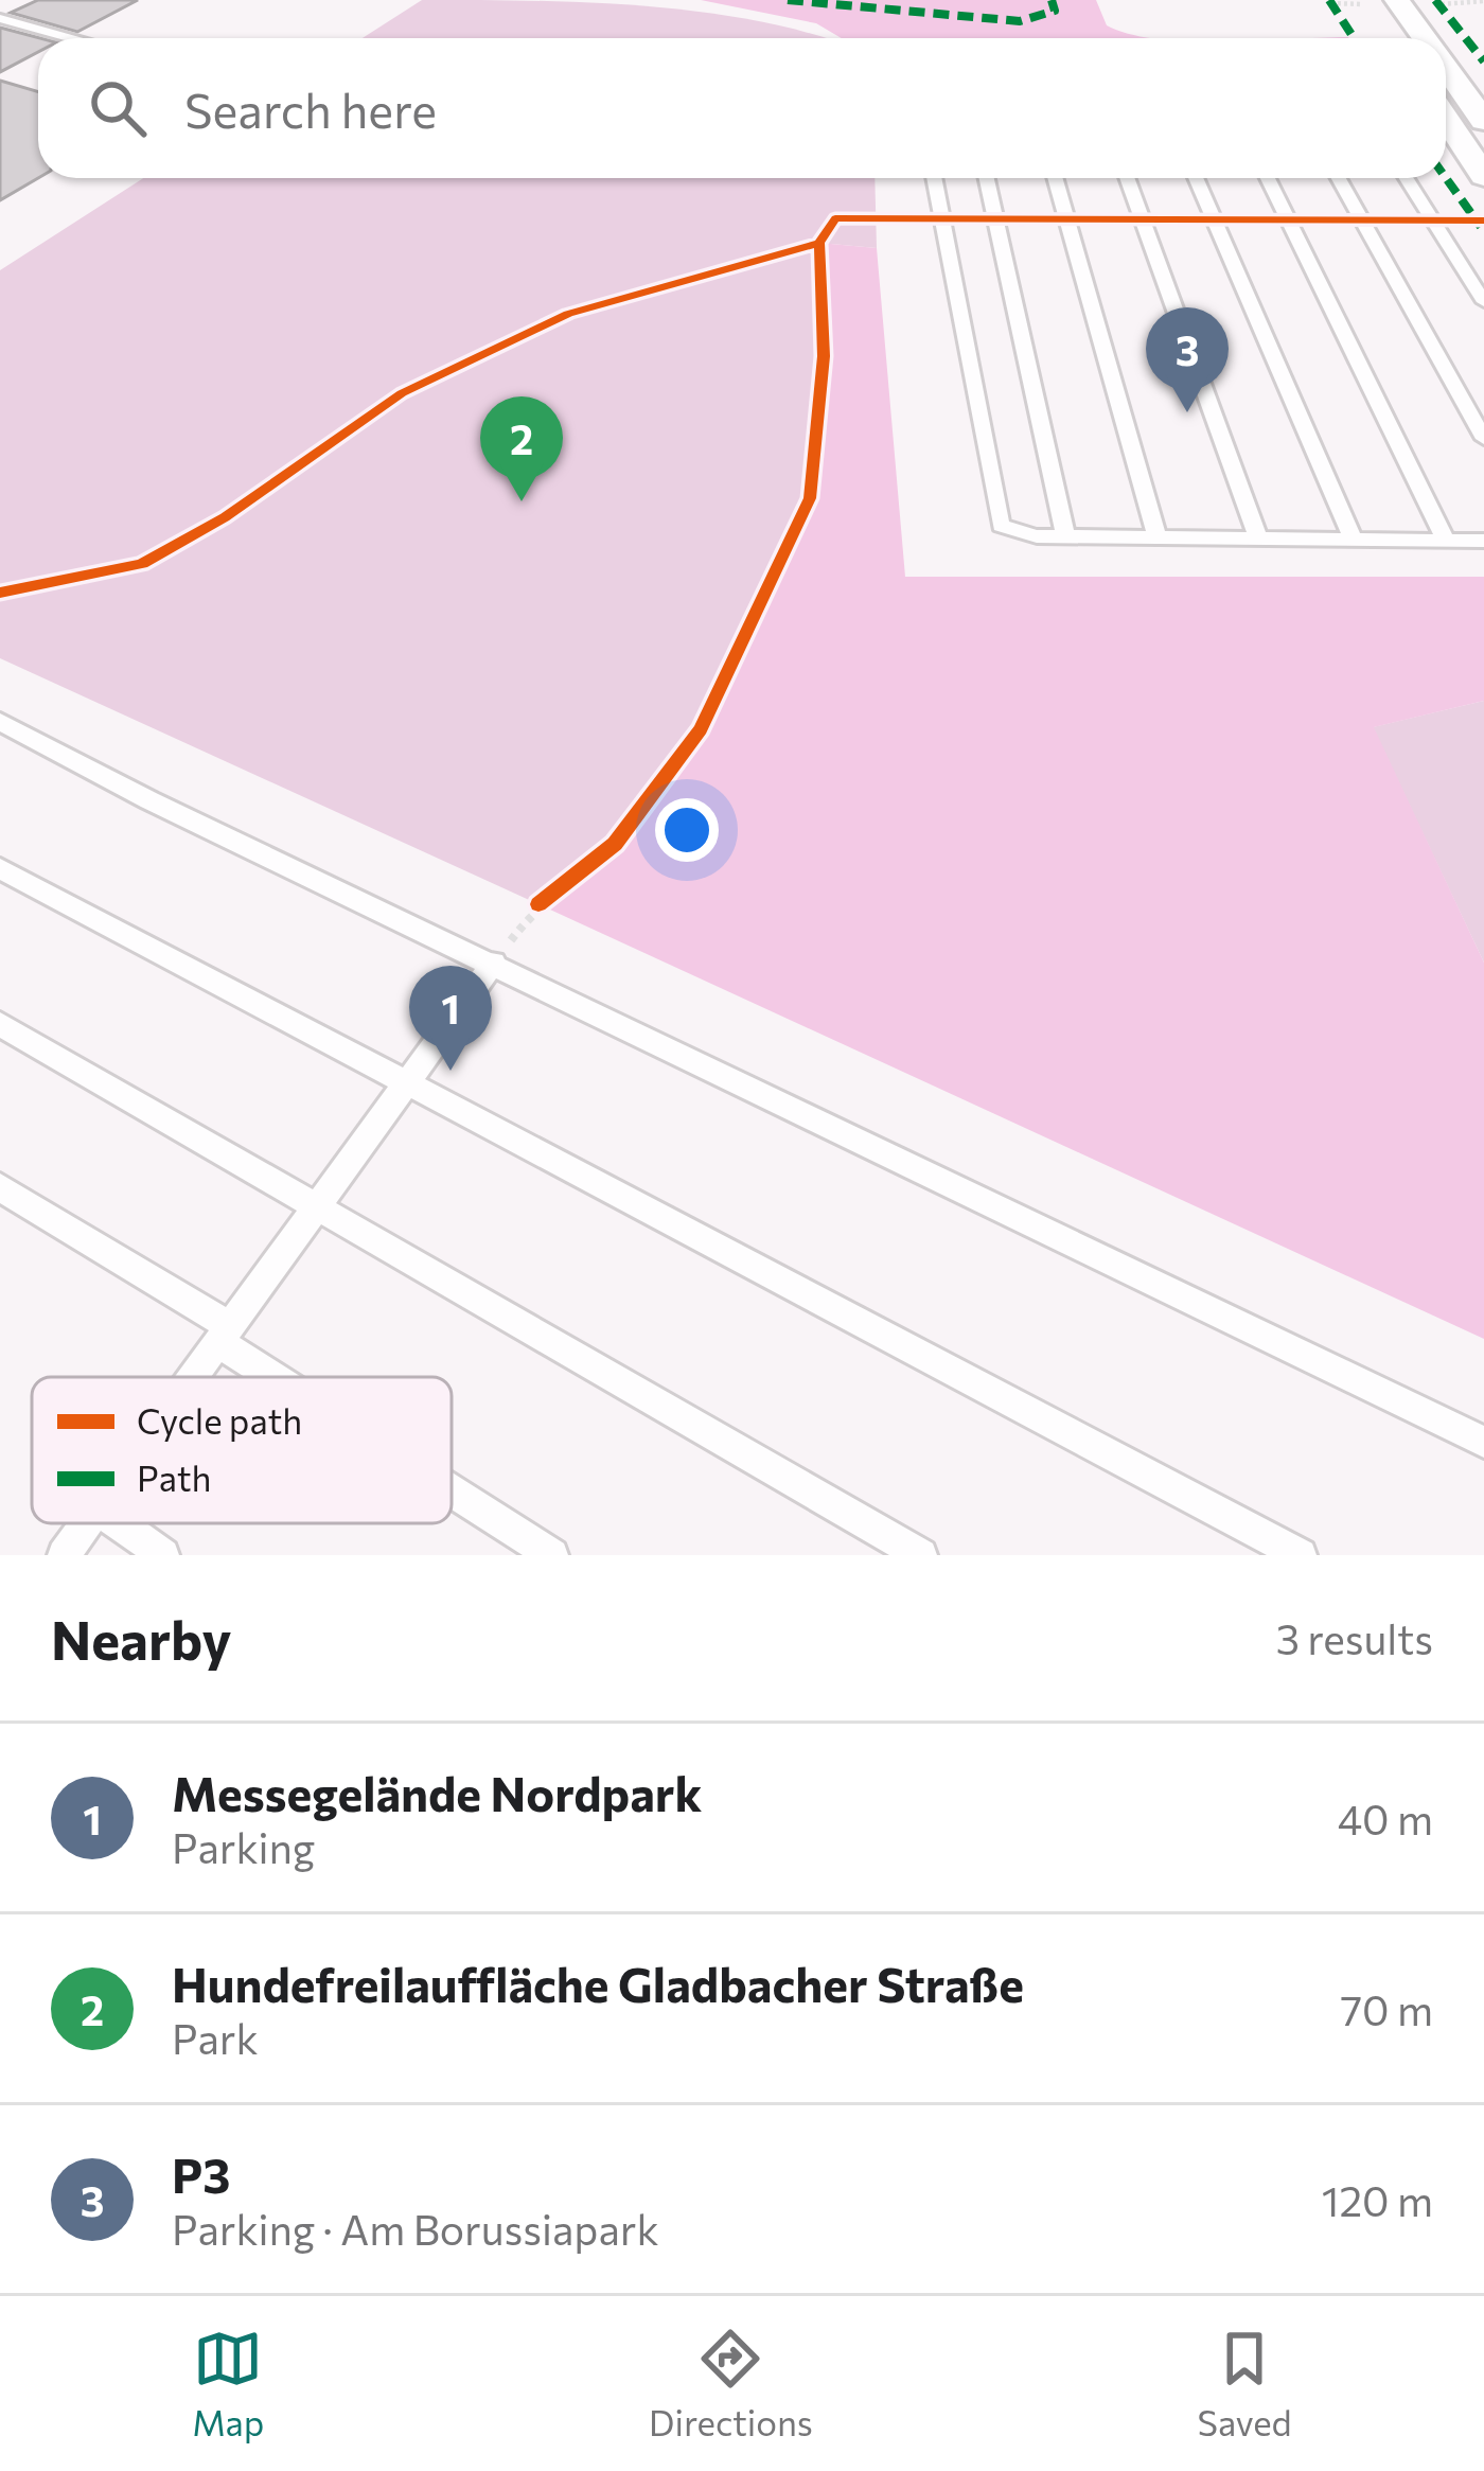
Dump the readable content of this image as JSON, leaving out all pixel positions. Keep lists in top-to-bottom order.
{
  "legend": ["Cycle path", "Path"],
  "page": {
    "search": "Search here",
    "pins": ["3", "2", "1"],
    "heading": ["Nearby", "3 results"],
    "list": [
      {
        "mark": "1",
        "name": "Messegelände Nordpark",
        "note": "Parking",
        "value": "40 m"
      },
      {
        "mark": "2",
        "name": "Hundefreilauffläche Gladbacher Straße",
        "note": "Park",
        "value": "70 m"
      },
      {
        "mark": "3",
        "name": "P3",
        "note": "Parking · Am Borussiapark",
        "value": "120 m"
      }
    ],
    "nav": ["Map", "Directions", "Saved"]
  }
}
